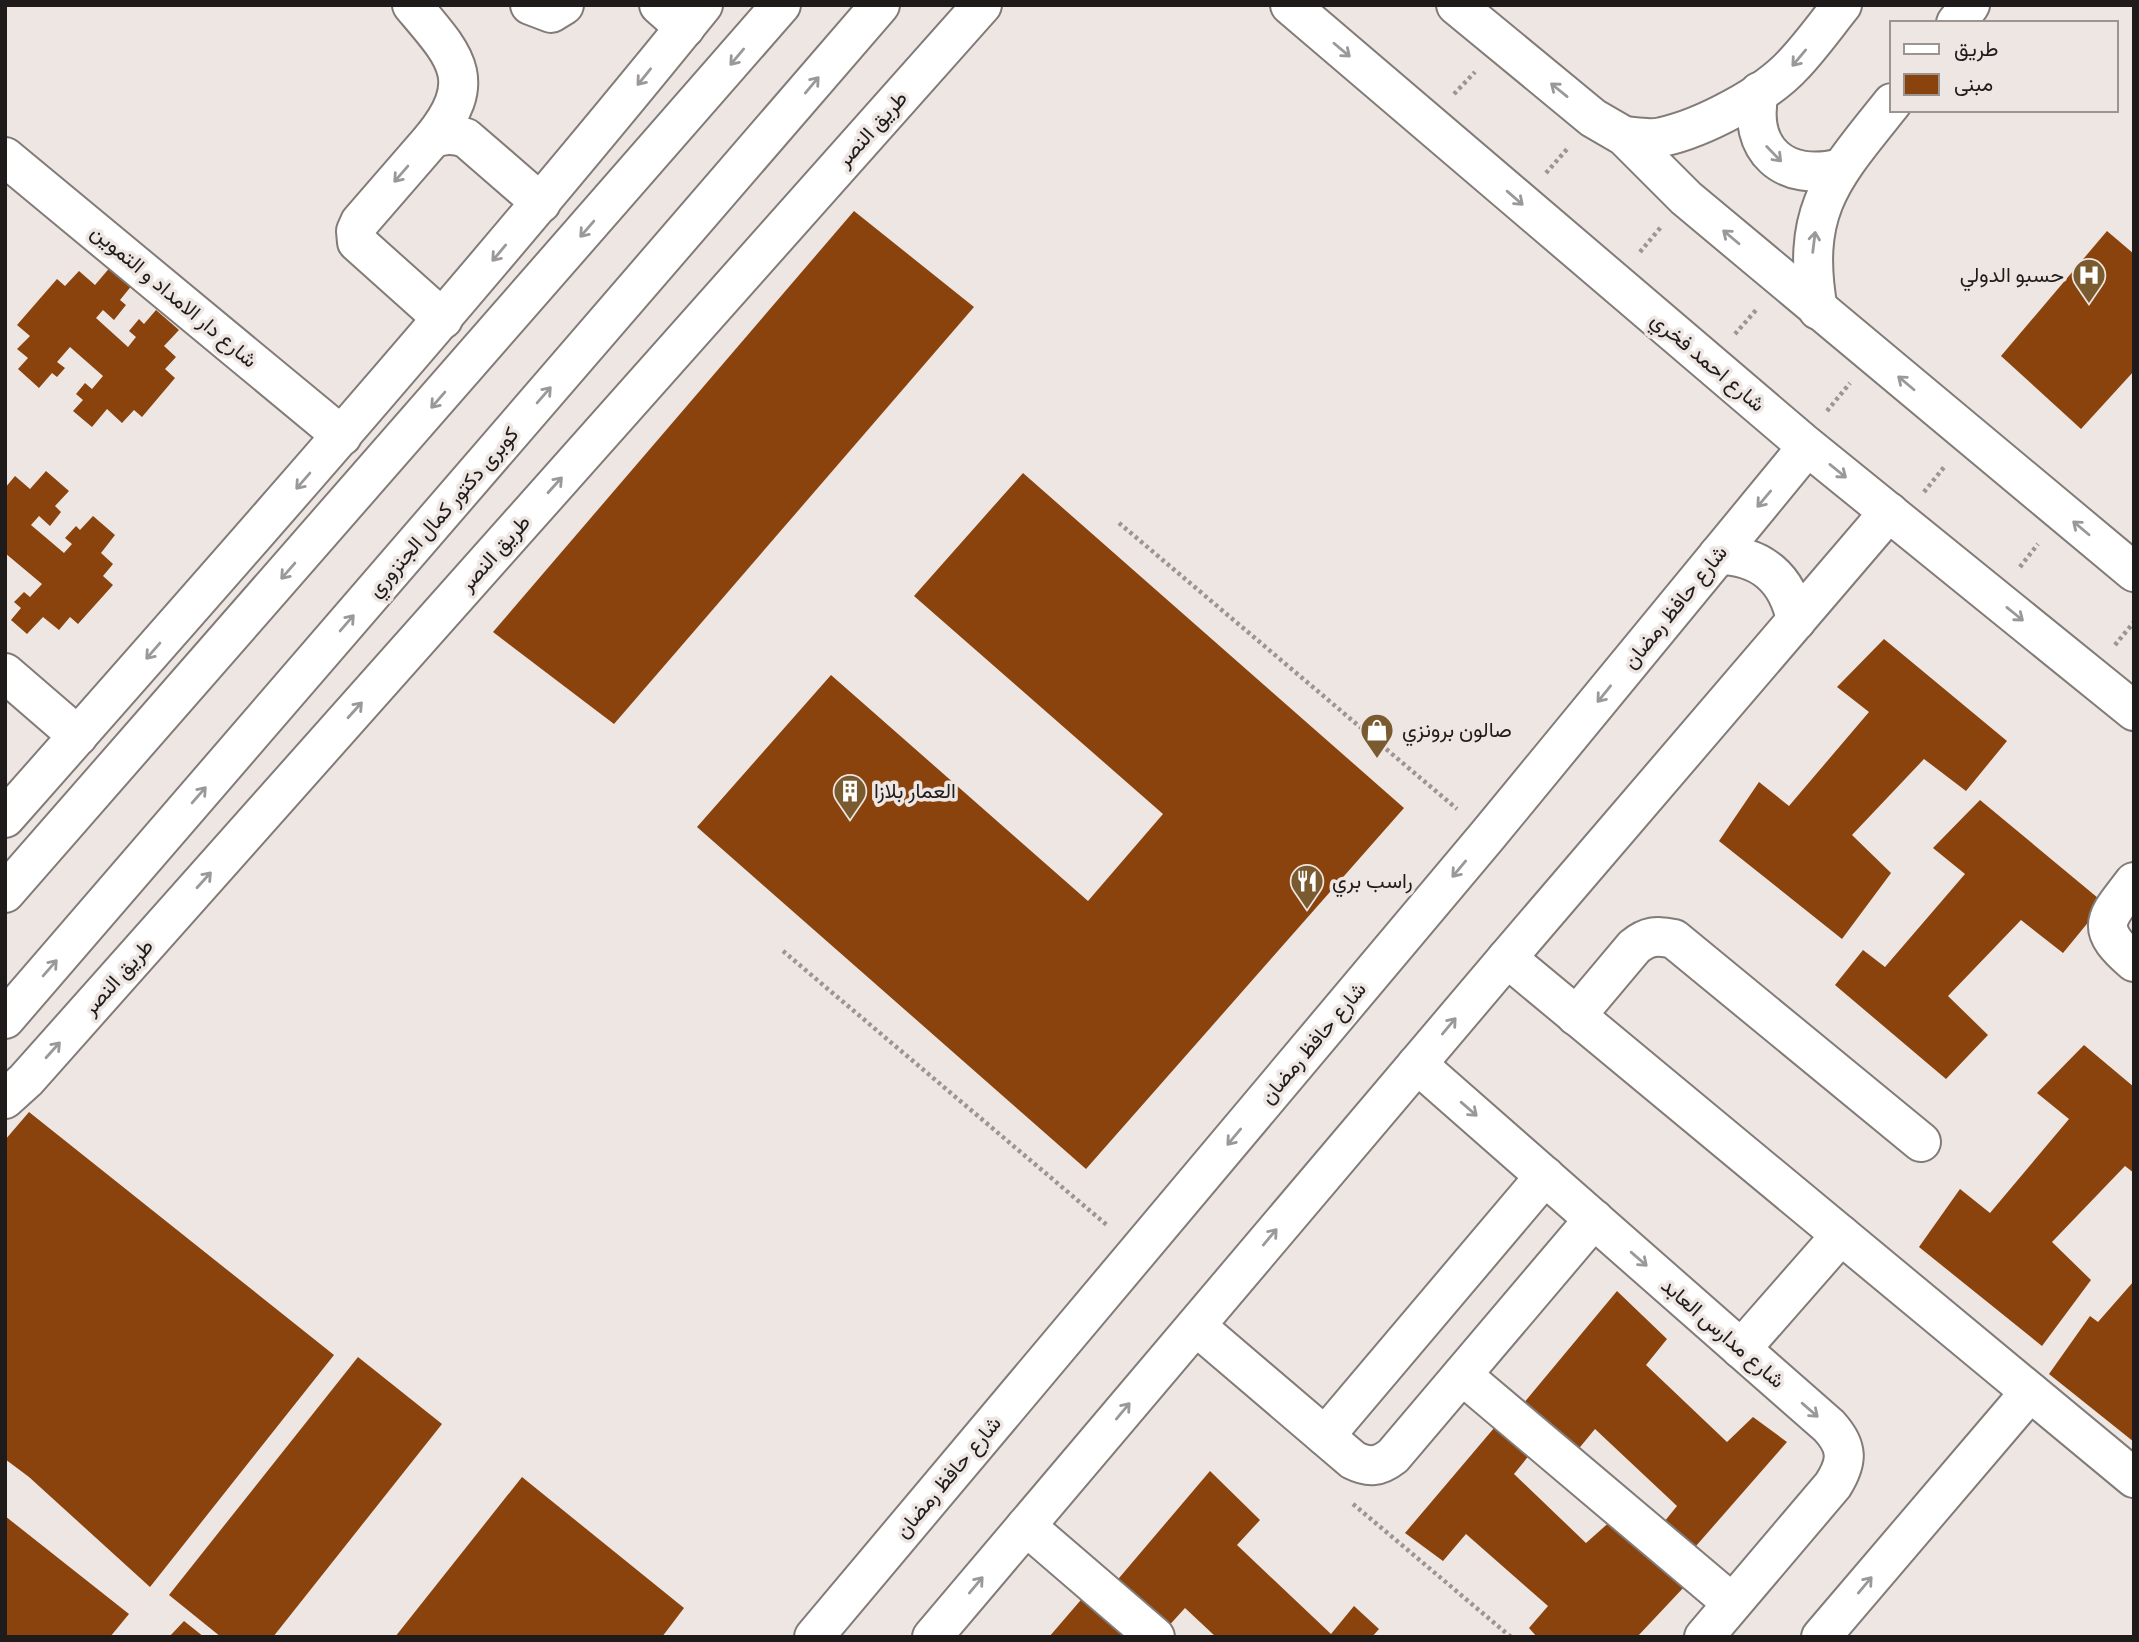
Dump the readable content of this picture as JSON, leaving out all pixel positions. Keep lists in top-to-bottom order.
{
  "streets": {
    "main road": [
      "طريق النصر",
      "شارع دار الامداد و التموين",
      "شارع احمد فخري",
      "كوبرى دكتور كمال الجنزوري",
      "شارع حافظ رمضان",
      "شارع مدارس العابد"
    ]
  },
  "crossings": [
    ["شارع احمد فخري", "شارع حافظ رمضان"]
  ],
  "places": {
    "hospital": ["حسبو الدولي"],
    "shop": ["صالون برونزي"],
    "building": ["العمار بلازا"],
    "restaurant": ["راسب بري"]
  },
  "legend": ["طريق", "مبنى"]
}
